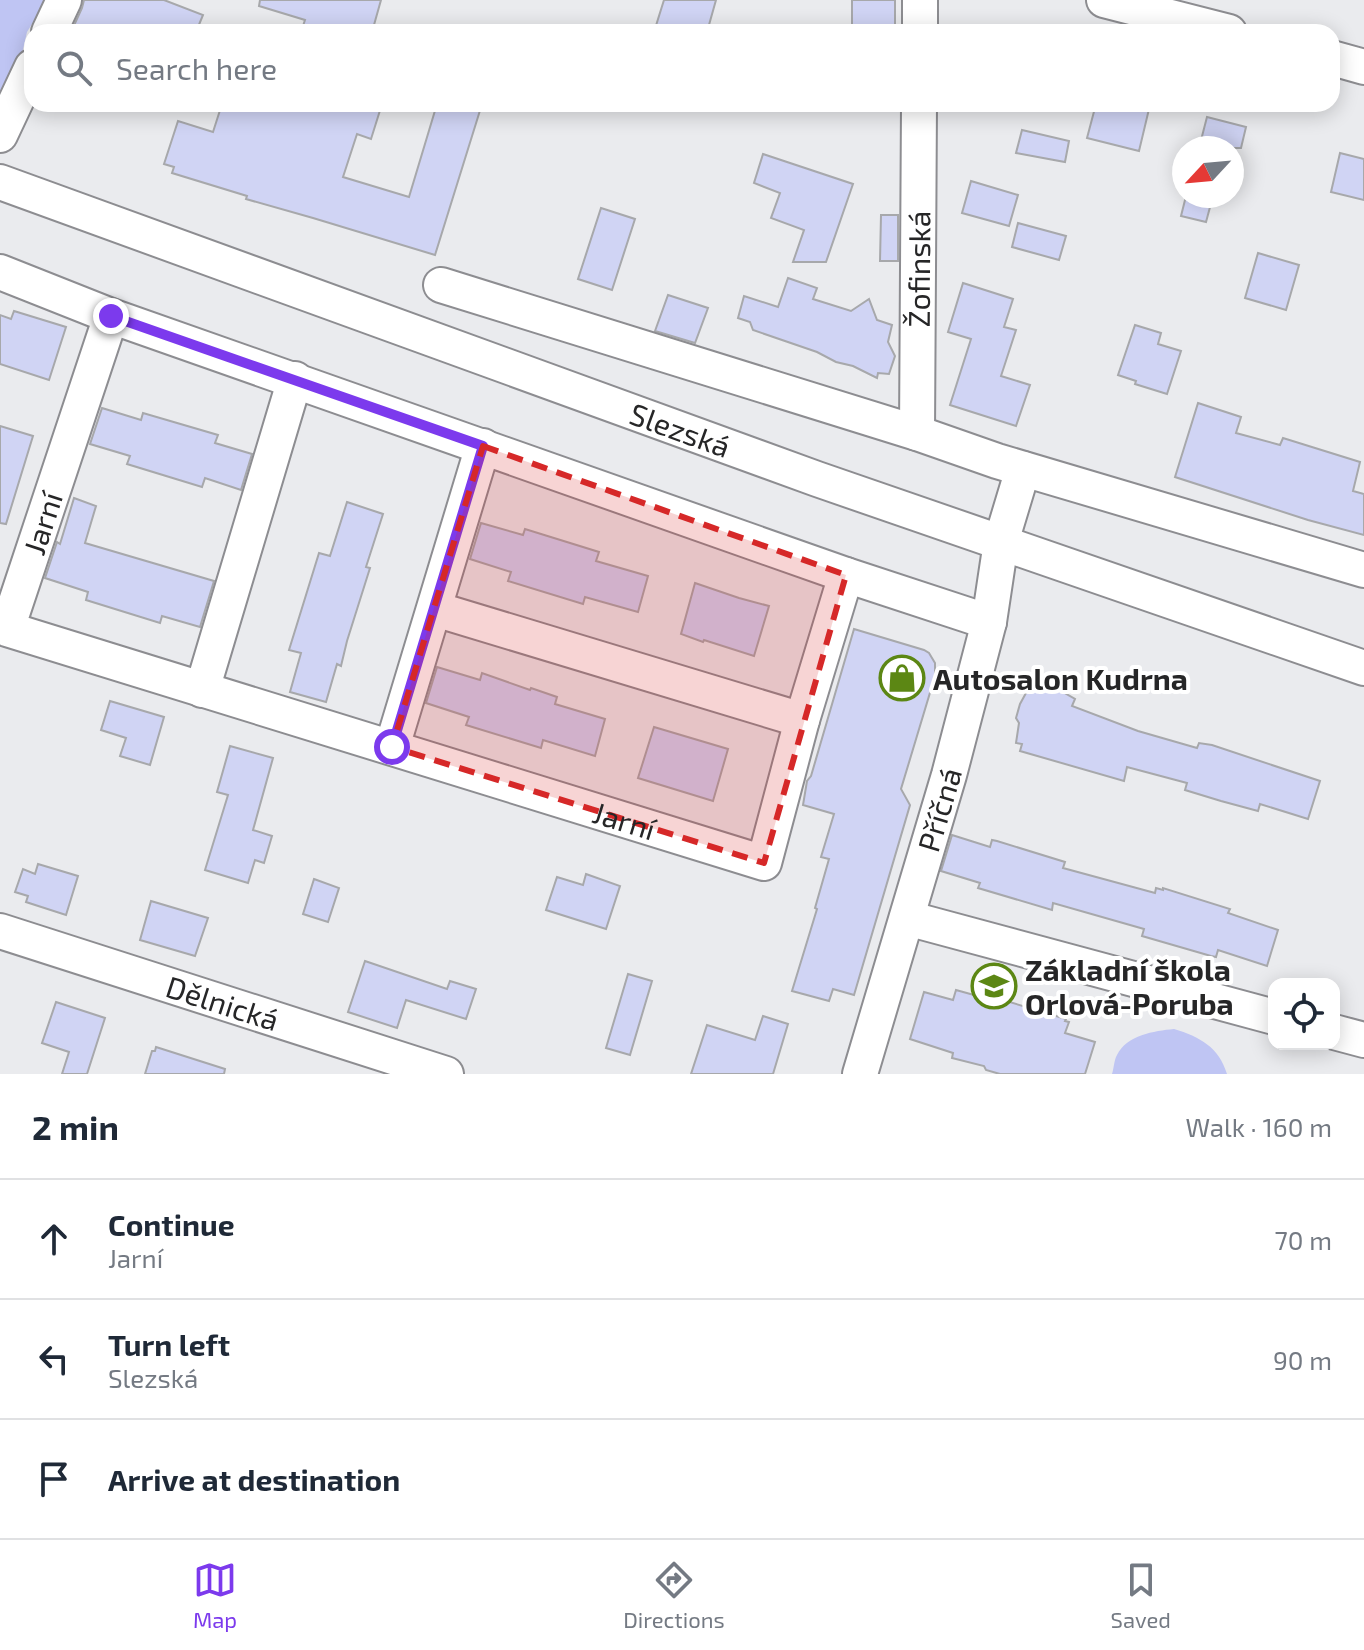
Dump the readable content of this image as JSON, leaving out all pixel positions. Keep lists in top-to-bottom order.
{
  "streets": {
    "street": [
      "Žofinská",
      "Slezská",
      "Jarní",
      "Příčná",
      "Dělnická"
    ]
  },
  "crossings": [
    ["Slezská", "Příčná"]
  ],
  "places": {
    "shop": ["Autosalon Kudrna"],
    "school or university": ["Základní škola Orlová-Poruba"]
  },
  "north": "bottom left",
  "page": {
    "search": "Search here",
    "heading": ["2 min", "Walk · 160 m"],
    "list": [
      ["Continue", "Jarní", "70 m"],
      ["Turn left", "Slezská", "90 m"],
      "Arrive at destination"
    ],
    "nav": ["Map", "Directions", "Saved"]
  }
}
